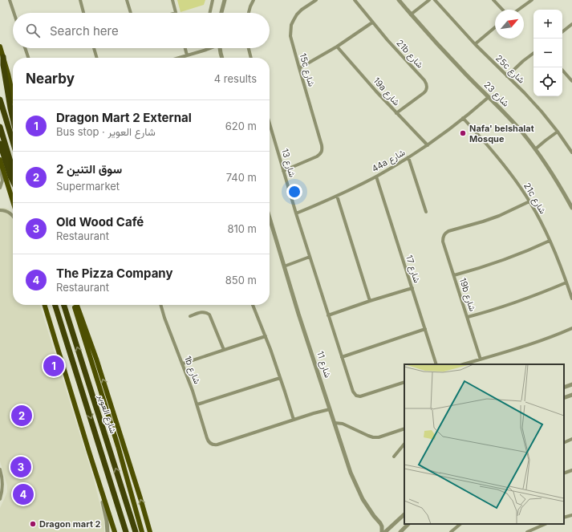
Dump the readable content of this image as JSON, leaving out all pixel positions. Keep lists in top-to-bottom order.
{
  "streets": {
    "highway": ["شارع العوير"],
    "street": [
      "21b شارع",
      "25c شارع",
      "15c شارع",
      "19a شارع",
      "شارع 23",
      "44a شارع",
      "شارع 13",
      "21c شارع",
      "شارع 17",
      "19b شارع",
      "شارع 11",
      "1b شارع"
    ]
  },
  "crossings": [
    ["21b شارع", "19a شارع"],
    ["15c شارع", "شارع 13"],
    ["19a شارع", "44a شارع"],
    ["شارع 23", "44a شارع"],
    ["44a شارع", "شارع 13"],
    ["44a شارع", "21c شارع"],
    ["44a شارع", "شارع 17"],
    ["21c شارع", "19b شارع"]
  ],
  "places": ["Nafa' belshalat Mosque", "Dragon mart 2"],
  "north": "top right",
  "page": {
    "map_buttons": ["+", "−"],
    "search": "Search here",
    "heading": ["Nearby", "4 results"],
    "list": [
      {
        "mark": "1",
        "name": "Dragon Mart 2 External",
        "note": "Bus stop · شارع العوير",
        "value": "620 m"
      },
      {
        "mark": "2",
        "name": "سوق التنين 2",
        "note": "Supermarket",
        "value": "740 m"
      },
      {
        "mark": "3",
        "name": "Old Wood Café",
        "note": "Restaurant",
        "value": "810 m"
      },
      {
        "mark": "4",
        "name": "The Pizza Company",
        "note": "Restaurant",
        "value": "850 m"
      }
    ],
    "pins": [
      "1",
      "2",
      "3",
      "4"
    ]
  }
}
